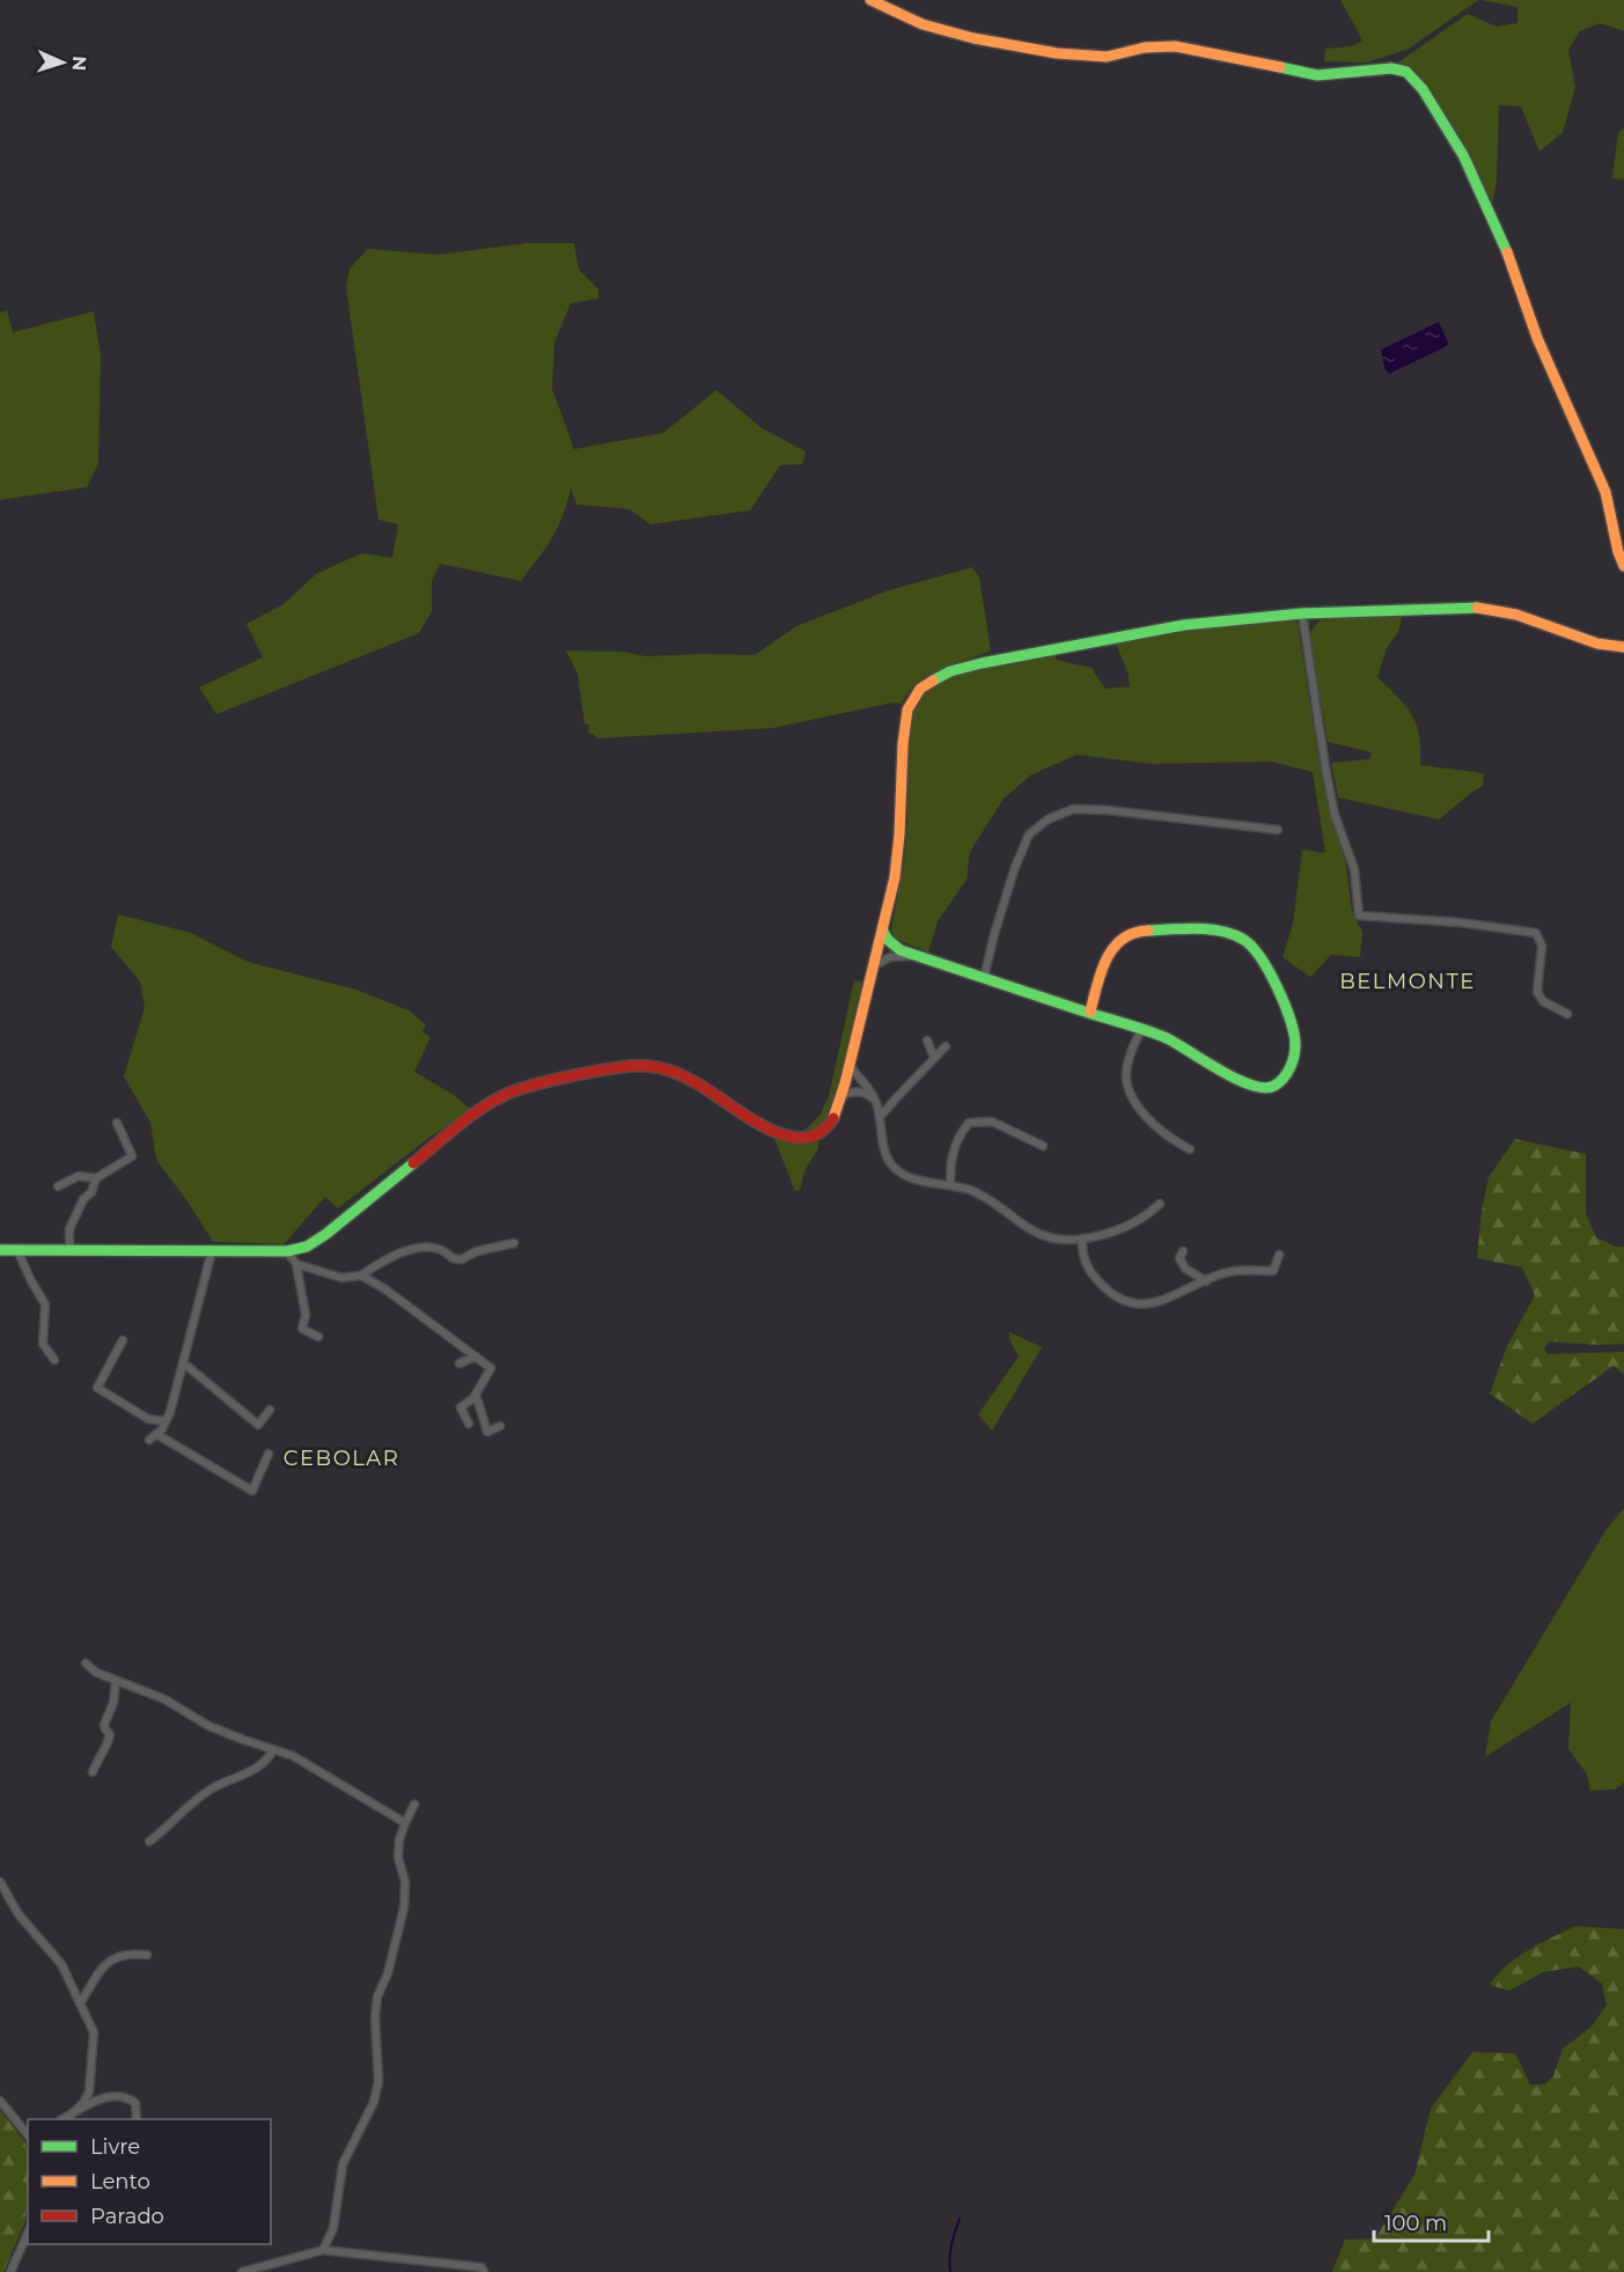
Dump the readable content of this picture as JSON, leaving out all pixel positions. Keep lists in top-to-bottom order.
{
  "districts": ["BELMONTE", "CEBOLAR"],
  "legend": ["Livre", "Lento", "Parado"],
  "scale_bar": "100 m",
  "north": "right"
}
